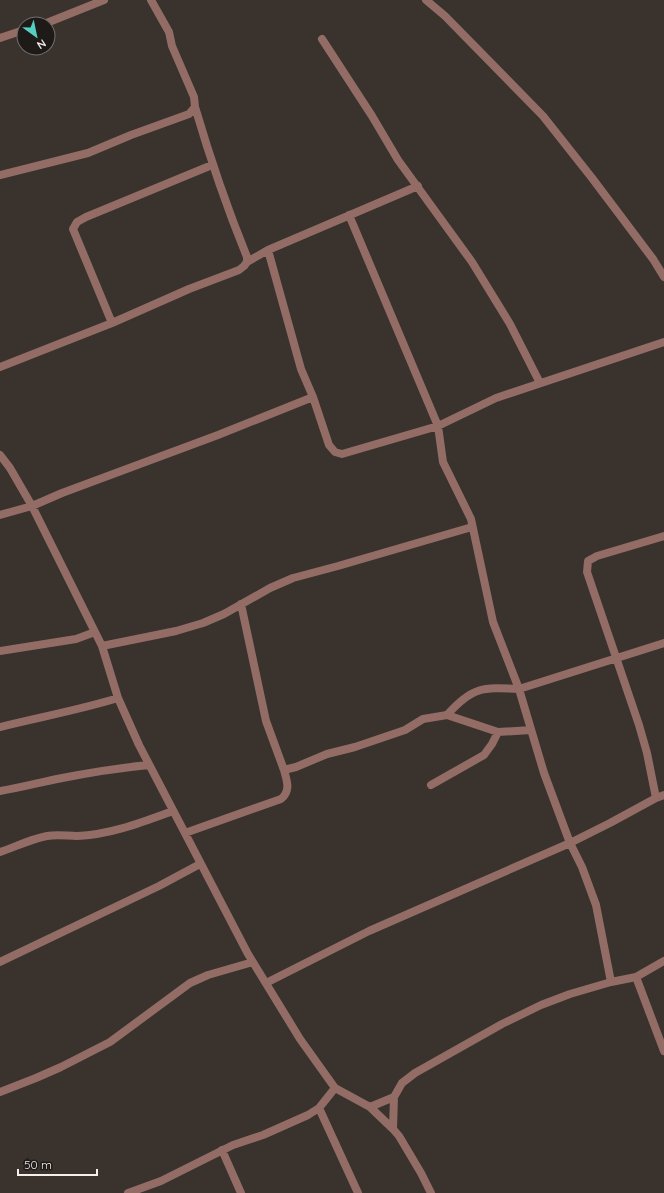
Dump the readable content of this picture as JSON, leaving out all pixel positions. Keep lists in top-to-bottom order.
{
  "scale_bar": "50 m",
  "north": "bottom right"
}
